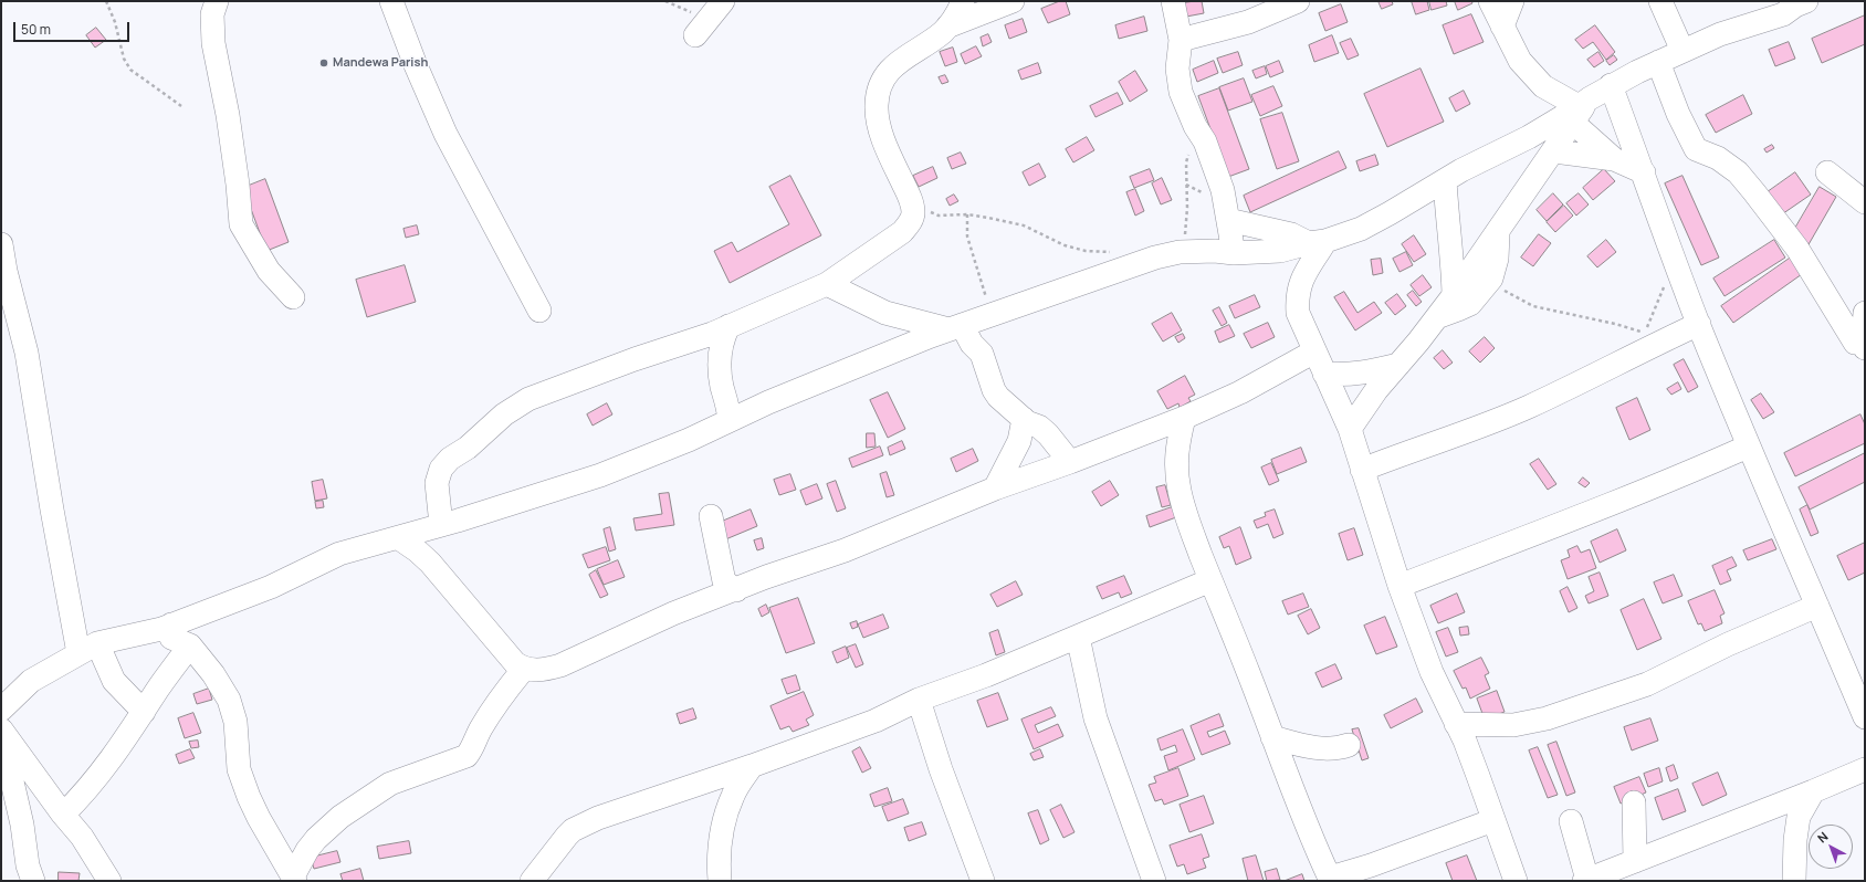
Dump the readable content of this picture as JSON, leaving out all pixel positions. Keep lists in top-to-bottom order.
{
  "places": ["Mandewa Parish"],
  "scale_bar": "50 m",
  "north": "top left"
}
